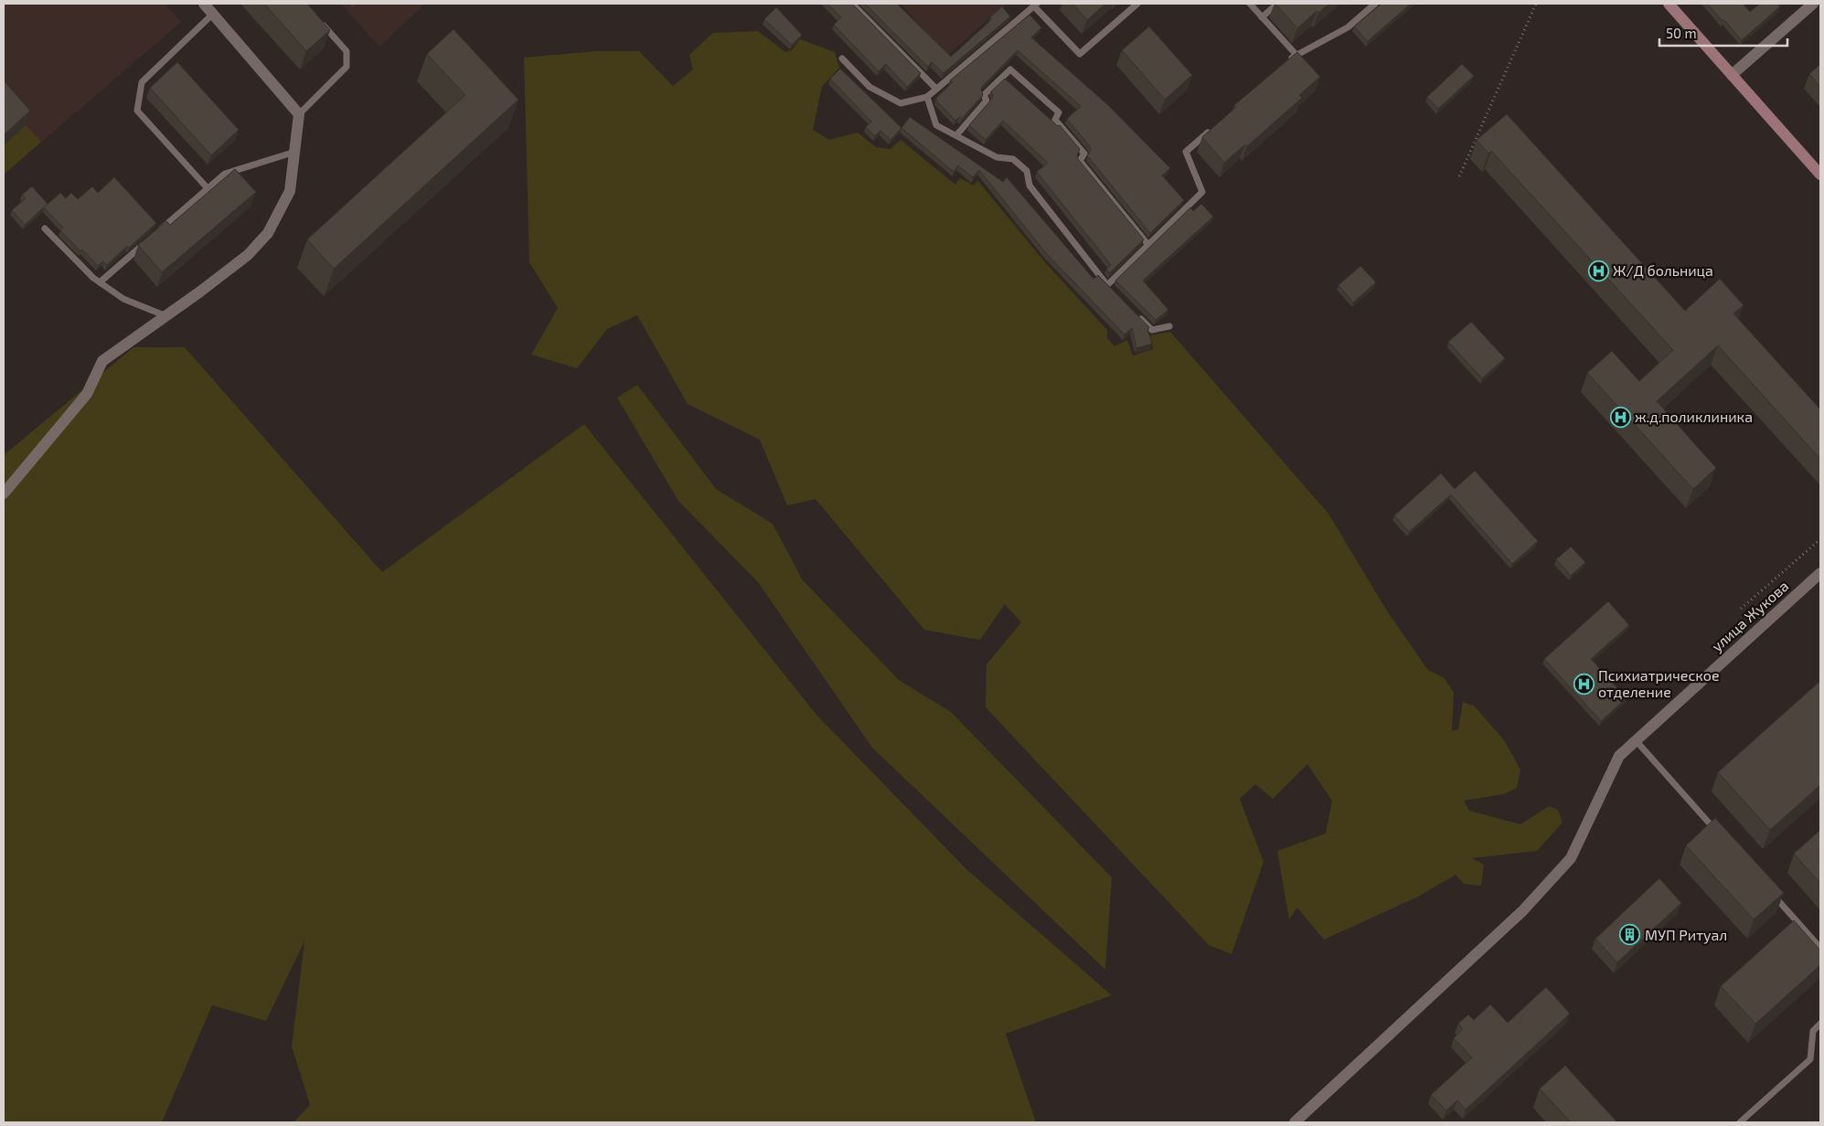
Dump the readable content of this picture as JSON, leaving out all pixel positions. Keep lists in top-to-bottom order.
{
  "streets": {
    "street": ["улица Жукова"]
  },
  "places": {
    "hospital": ["Ж/Д больница", "ж.д.поликлиника", "Психиатрическое отделение"],
    "building": ["МУП Ритуал"]
  },
  "scale_bar": "50 m"
}
